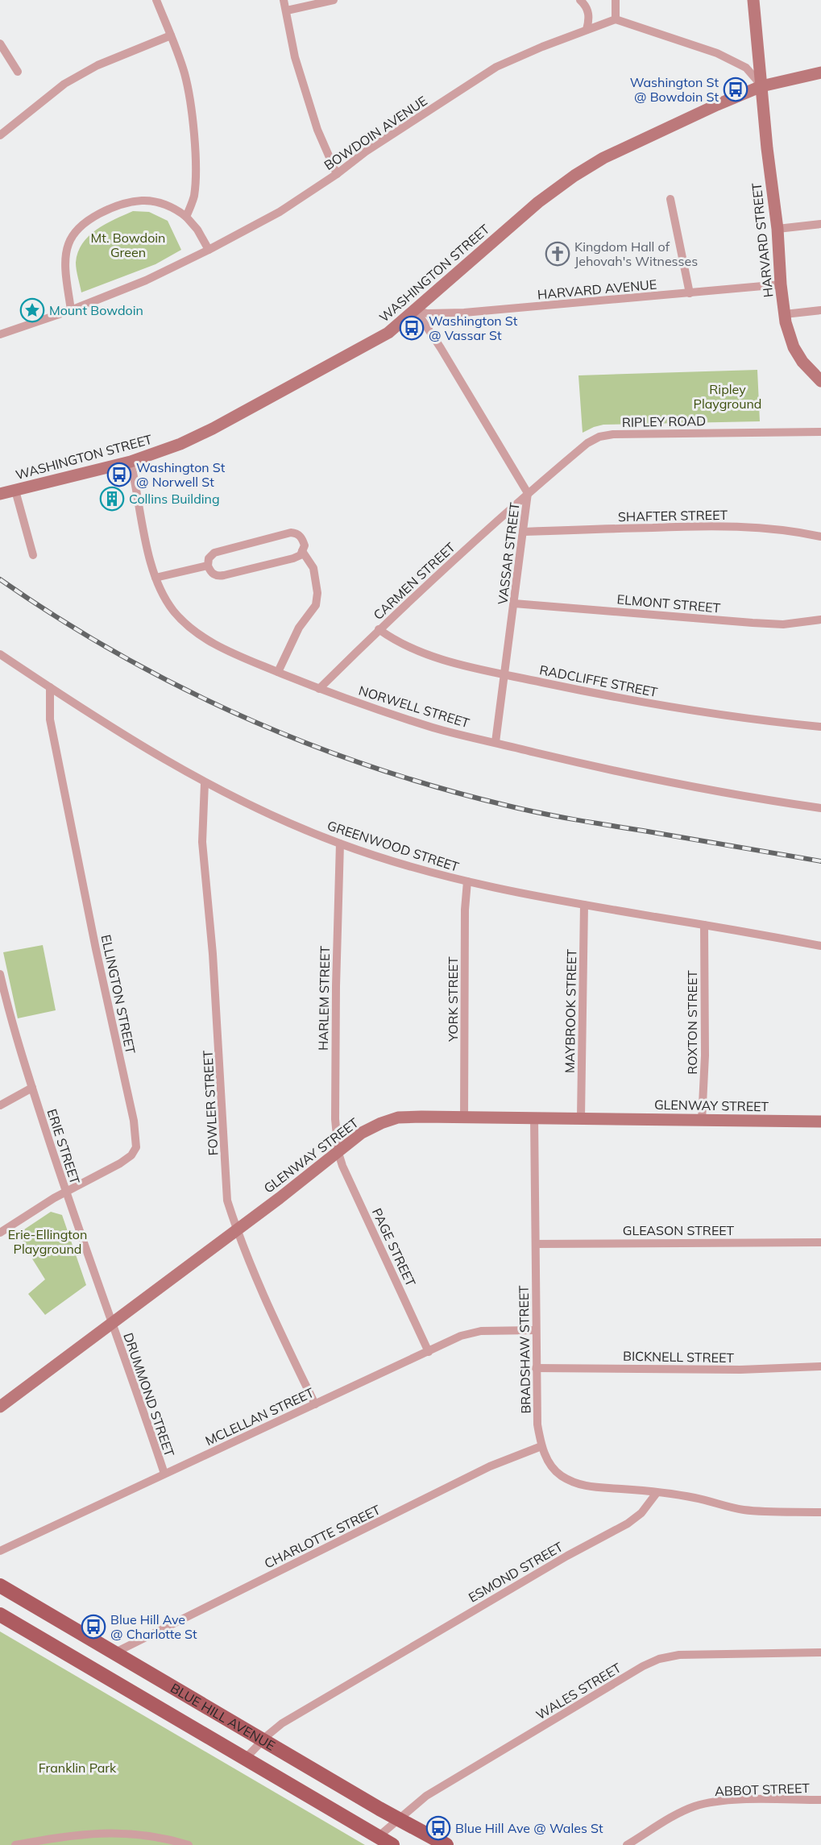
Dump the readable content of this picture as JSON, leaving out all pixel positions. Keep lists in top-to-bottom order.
{
  "streets": {
    "main road": [
      "HARVARD STREET",
      "WASHINGTON STREET",
      "GLENWAY STREET",
      "BLUE HILL AVENUE"
    ],
    "street": [
      "BOWDOIN AVENUE",
      "HARVARD AVENUE",
      "RIPLEY ROAD",
      "SHAFTER STREET",
      "VASSAR STREET",
      "CARMEN STREET",
      "ELMONT STREET",
      "RADCLIFFE STREET",
      "NORWELL STREET",
      "GREENWOOD STREET",
      "ELLINGTON STREET",
      "HARLEM STREET",
      "YORK STREET",
      "MAYBROOK STREET",
      "ROXTON STREET",
      "FOWLER STREET",
      "ERIE STREET",
      "GLEASON STREET",
      "PAGE STREET",
      "BRADSHAW STREET",
      "BICKNELL STREET",
      "DRUMMOND STREET",
      "MCLELLAN STREET",
      "CHARLOTTE STREET",
      "ESMOND STREET",
      "WALES STREET",
      "ABBOT STREET"
    ]
  },
  "crossings": [
    ["HARVARD STREET", "WASHINGTON STREET"],
    ["HARVARD STREET", "HARVARD AVENUE"],
    ["WASHINGTON STREET", "HARVARD AVENUE"],
    ["WASHINGTON STREET", "VASSAR STREET"],
    ["WASHINGTON STREET", "NORWELL STREET"],
    ["HARVARD AVENUE", "VASSAR STREET"],
    ["RIPLEY ROAD", "VASSAR STREET"],
    ["RIPLEY ROAD", "CARMEN STREET"],
    ["SHAFTER STREET", "VASSAR STREET"],
    ["VASSAR STREET", "CARMEN STREET"],
    ["VASSAR STREET", "ELMONT STREET"],
    ["VASSAR STREET", "RADCLIFFE STREET"],
    ["VASSAR STREET", "NORWELL STREET"],
    ["CARMEN STREET", "RADCLIFFE STREET"],
    ["CARMEN STREET", "NORWELL STREET"],
    ["GREENWOOD STREET", "ELLINGTON STREET"],
    ["GREENWOOD STREET", "HARLEM STREET"],
    ["GREENWOOD STREET", "YORK STREET"],
    ["GREENWOOD STREET", "MAYBROOK STREET"],
    ["GREENWOOD STREET", "ROXTON STREET"],
    ["GREENWOOD STREET", "FOWLER STREET"],
    ["ELLINGTON STREET", "ERIE STREET"],
    ["HARLEM STREET", "GLENWAY STREET"],
    ["HARLEM STREET", "PAGE STREET"],
    ["YORK STREET", "GLENWAY STREET"],
    ["MAYBROOK STREET", "GLENWAY STREET"],
    ["ROXTON STREET", "GLENWAY STREET"],
    ["FOWLER STREET", "GLENWAY STREET"],
    ["FOWLER STREET", "MCLELLAN STREET"],
    ["GLENWAY STREET", "ERIE STREET"],
    ["GLENWAY STREET", "PAGE STREET"],
    ["GLENWAY STREET", "BRADSHAW STREET"],
    ["GLENWAY STREET", "DRUMMOND STREET"],
    ["ERIE STREET", "DRUMMOND STREET"],
    ["GLEASON STREET", "BRADSHAW STREET"],
    ["PAGE STREET", "MCLELLAN STREET"],
    ["BRADSHAW STREET", "BICKNELL STREET"],
    ["BRADSHAW STREET", "MCLELLAN STREET"],
    ["BRADSHAW STREET", "CHARLOTTE STREET"],
    ["BRADSHAW STREET", "ESMOND STREET"],
    ["DRUMMOND STREET", "MCLELLAN STREET"],
    ["CHARLOTTE STREET", "BLUE HILL AVENUE"],
    ["ESMOND STREET", "BLUE HILL AVENUE"],
    ["WALES STREET", "BLUE HILL AVENUE"]
  ],
  "parks": [
    "Mt. Bowdoin Green",
    "Ripley Playground",
    "Erie-Ellington Playground",
    "Franklin Park"
  ],
  "places": {
    "bus stop": [
      "Washington St @ Bowdoin St",
      "Washington St @ Vassar St",
      "Washington St @ Norwell St",
      "Blue Hill Ave @ Charlotte St",
      "Blue Hill Ave @ Wales St"
    ],
    "church": ["Kingdom Hall of Jehovah's Witnesses"],
    "place": ["Mount Bowdoin"],
    "building": ["Collins Building"]
  }
}
